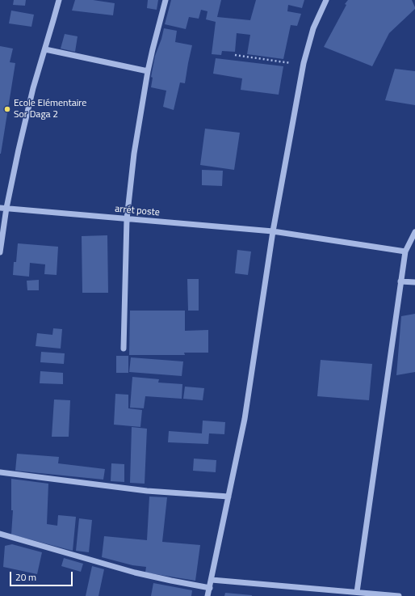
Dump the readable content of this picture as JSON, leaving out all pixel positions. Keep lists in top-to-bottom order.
{
  "streets": {
    "street": ["arrét poste"]
  },
  "places": ["Ecole Elémentaire Sor Daga 2"],
  "scale_bar": "20 m"
}
